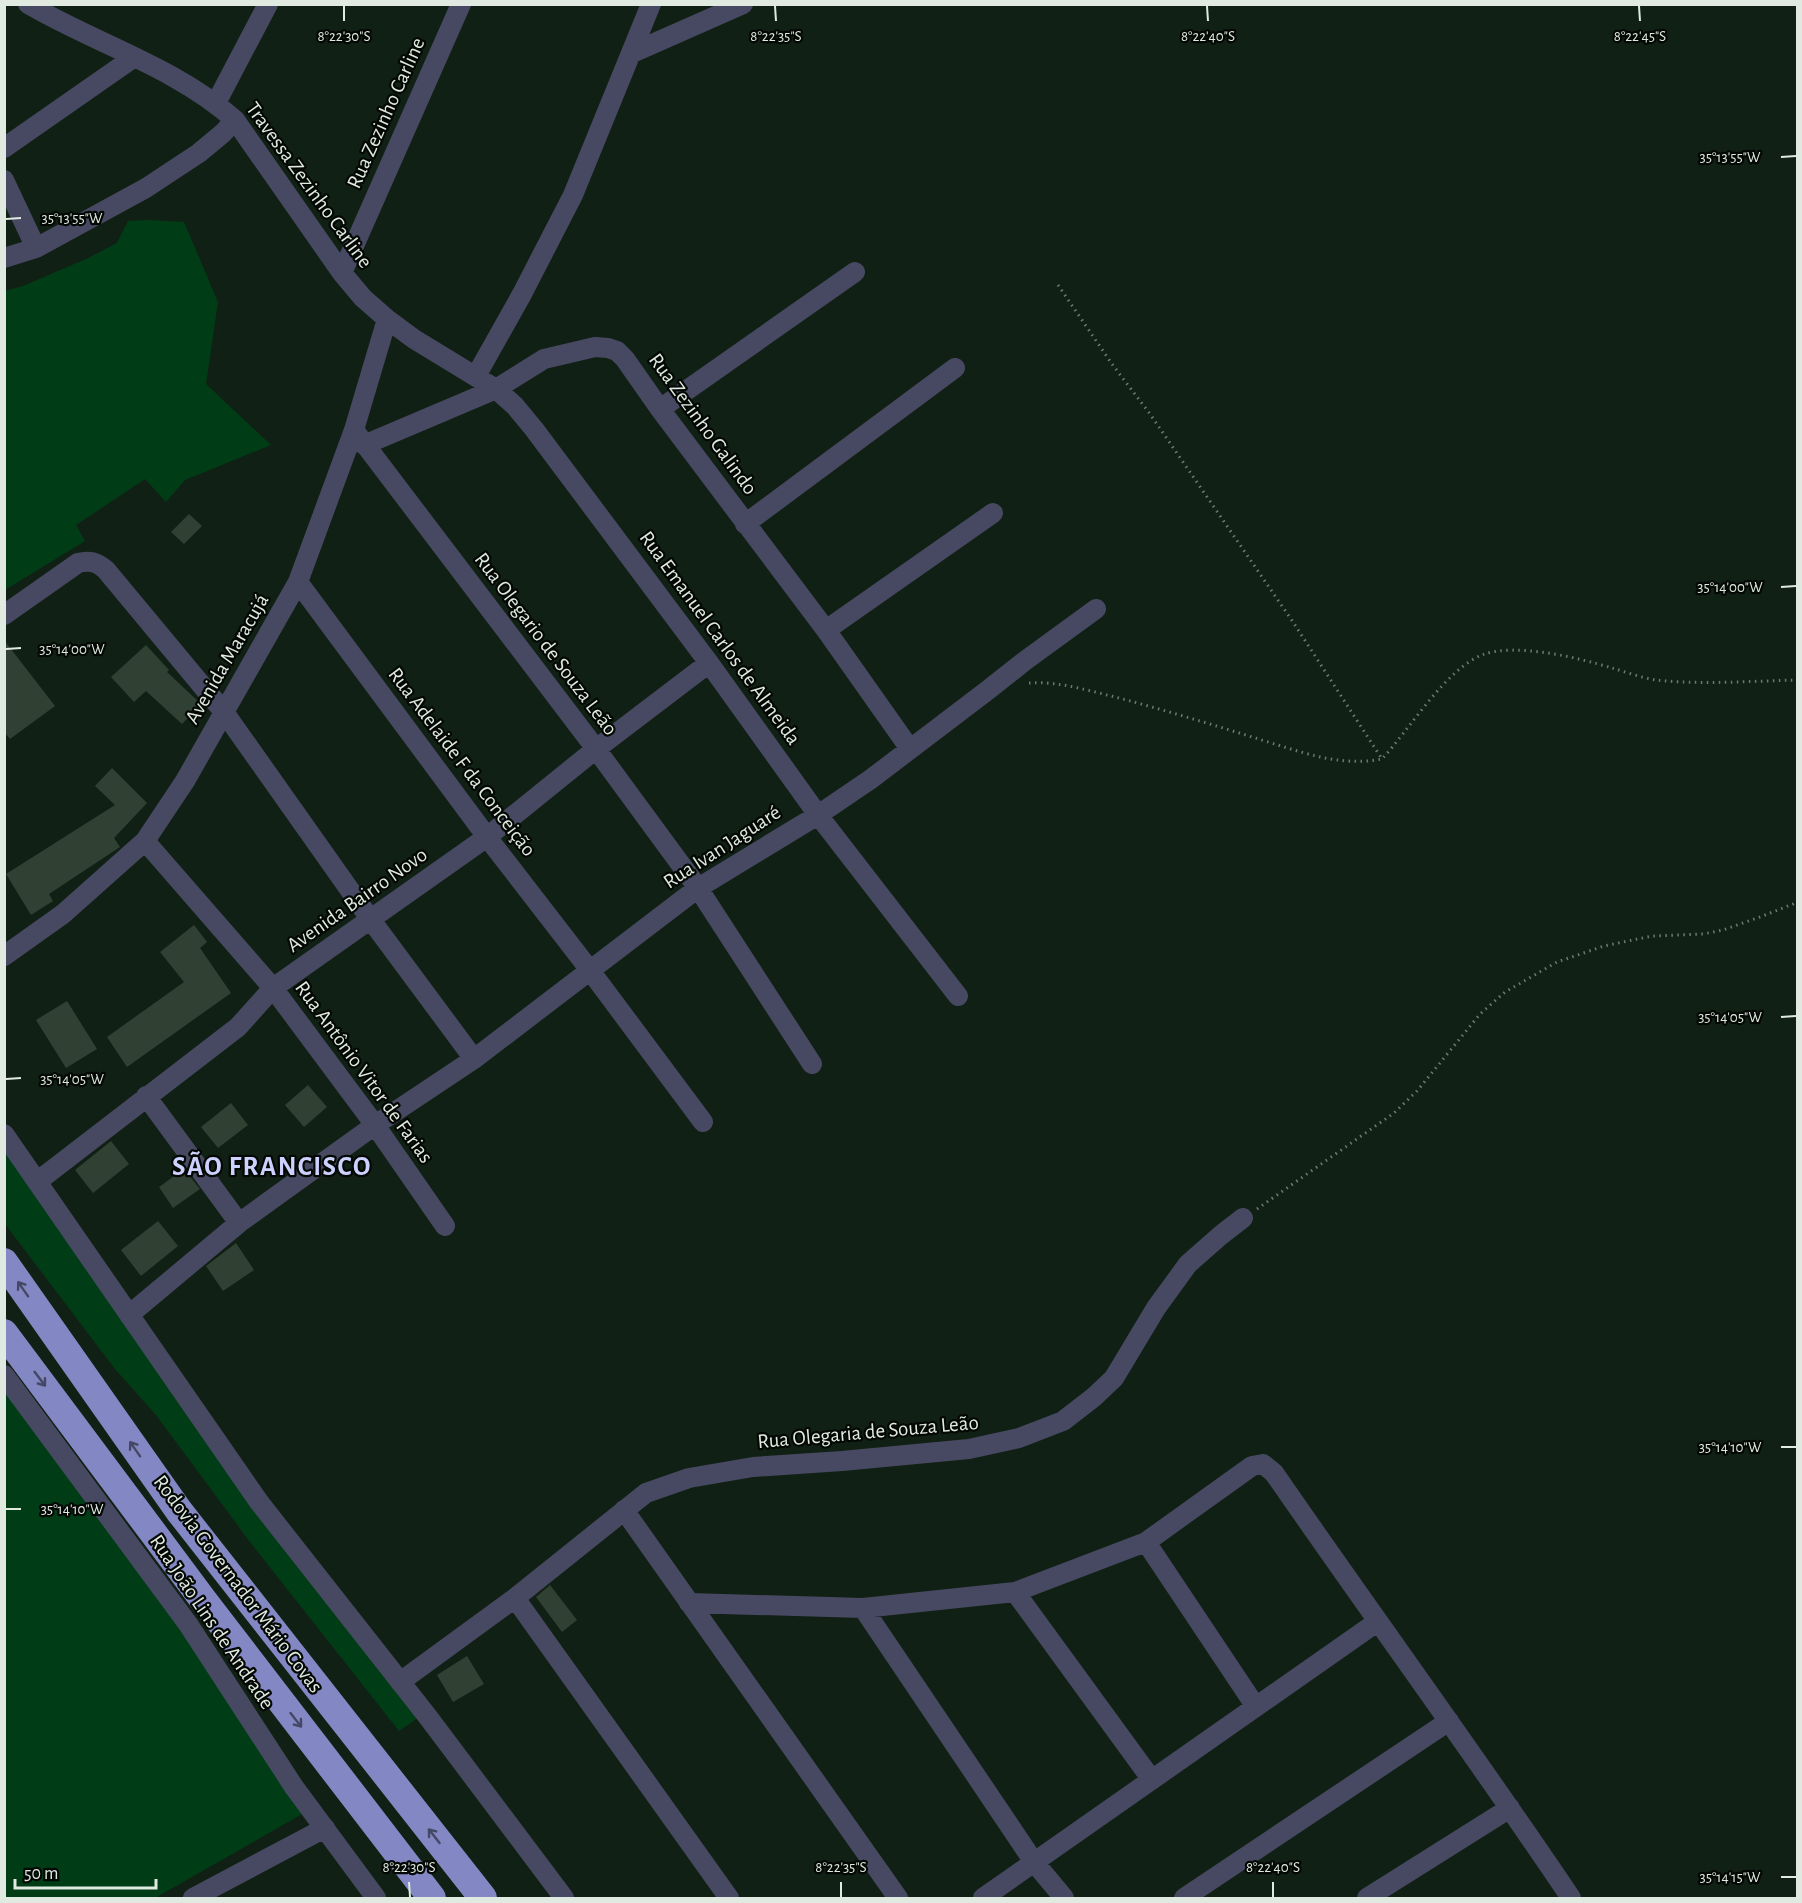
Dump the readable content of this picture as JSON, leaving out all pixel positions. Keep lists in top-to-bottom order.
{
  "streets": {
    "highway": ["Rodovia Governador Mário Covas"],
    "street": [
      "Rua Zezinho Carline",
      "Travessa Zezinho Carline",
      "Rua Zezinho Galindo",
      "Rua Emanuel Carlos de Almeida",
      "Rua Olegario de Souza Leão",
      "Avenida Maracujá",
      "Rua Adelaide F da Conceição",
      "Rua Ivan Jaguaré",
      "Avenida Bairro Novo",
      "Rua Antônio Vitor de Farias",
      "Rua Olegaria de Souza Leão",
      "Rua João Lins de Andrade"
    ]
  },
  "crossings": [
    ["Rua Zezinho Carline", "Travessa Zezinho Carline"],
    ["Travessa Zezinho Carline", "Rua Emanuel Carlos de Almeida"],
    ["Travessa Zezinho Carline", "Avenida Maracujá"],
    ["Rua Zezinho Galindo", "Rua Emanuel Carlos de Almeida"],
    ["Rua Zezinho Galindo", "Rua Olegario de Souza Leão"],
    ["Rua Zezinho Galindo", "Avenida Maracujá"],
    ["Rua Zezinho Galindo", "Rua Ivan Jaguaré"],
    ["Rua Emanuel Carlos de Almeida", "Rua Ivan Jaguaré"],
    ["Rua Emanuel Carlos de Almeida", "Avenida Bairro Novo"],
    ["Rua Olegario de Souza Leão", "Avenida Maracujá"],
    ["Rua Olegario de Souza Leão", "Rua Ivan Jaguaré"],
    ["Rua Olegario de Souza Leão", "Avenida Bairro Novo"],
    ["Avenida Maracujá", "Rua Adelaide F da Conceição"],
    ["Avenida Maracujá", "Rua Antônio Vitor de Farias"],
    ["Rua Adelaide F da Conceição", "Rua Ivan Jaguaré"],
    ["Rua Adelaide F da Conceição", "Avenida Bairro Novo"],
    ["Rua Ivan Jaguaré", "Rua Antônio Vitor de Farias"],
    ["Avenida Bairro Novo", "Rua Antônio Vitor de Farias"]
  ],
  "districts": ["SÃO FRANCISCO"],
  "scale_bar": "50 m",
  "coordinates": [
    "8°22'30\"S",
    "8°22'35\"S",
    "8°22'40\"S",
    "8°22'45\"S",
    "35°13'55\"W",
    "35°14'00\"W",
    "35°14'05\"W",
    "35°14'10\"W",
    "35°14'15\"W"
  ]
}
